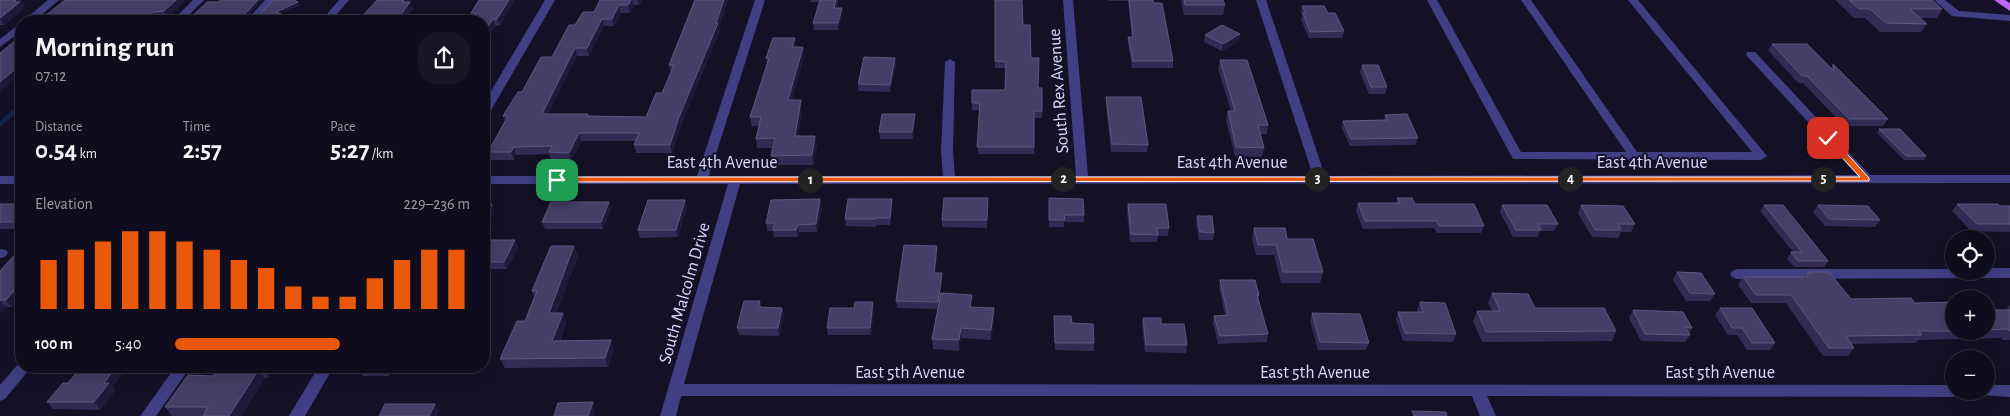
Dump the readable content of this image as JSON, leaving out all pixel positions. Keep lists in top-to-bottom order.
{
  "streets": {
    "street": [
      "South Rex Avenue",
      "East 4th Avenue",
      "South Malcolm Drive",
      "East 5th Avenue"
    ]
  },
  "crossings": [
    ["South Rex Avenue", "East 4th Avenue"],
    ["East 4th Avenue", "South Malcolm Drive"],
    ["South Malcolm Drive", "East 5th Avenue"]
  ],
  "page": {
    "heading": ["Morning run", "07:12"],
    "stats": [
      ["Distance", "0.54 km"],
      ["Time", "2:57"],
      ["Pace", "5:27 /km"]
    ],
    "pins": [
      "2",
      "3",
      "4",
      "5",
      "1"
    ],
    "chart": ["Elevation", "229–236 m"],
    "map_buttons": ["+", "−"],
    "list": [
      {
        "name": "100 m",
        "note": "5:40"
      }
    ]
  }
}
